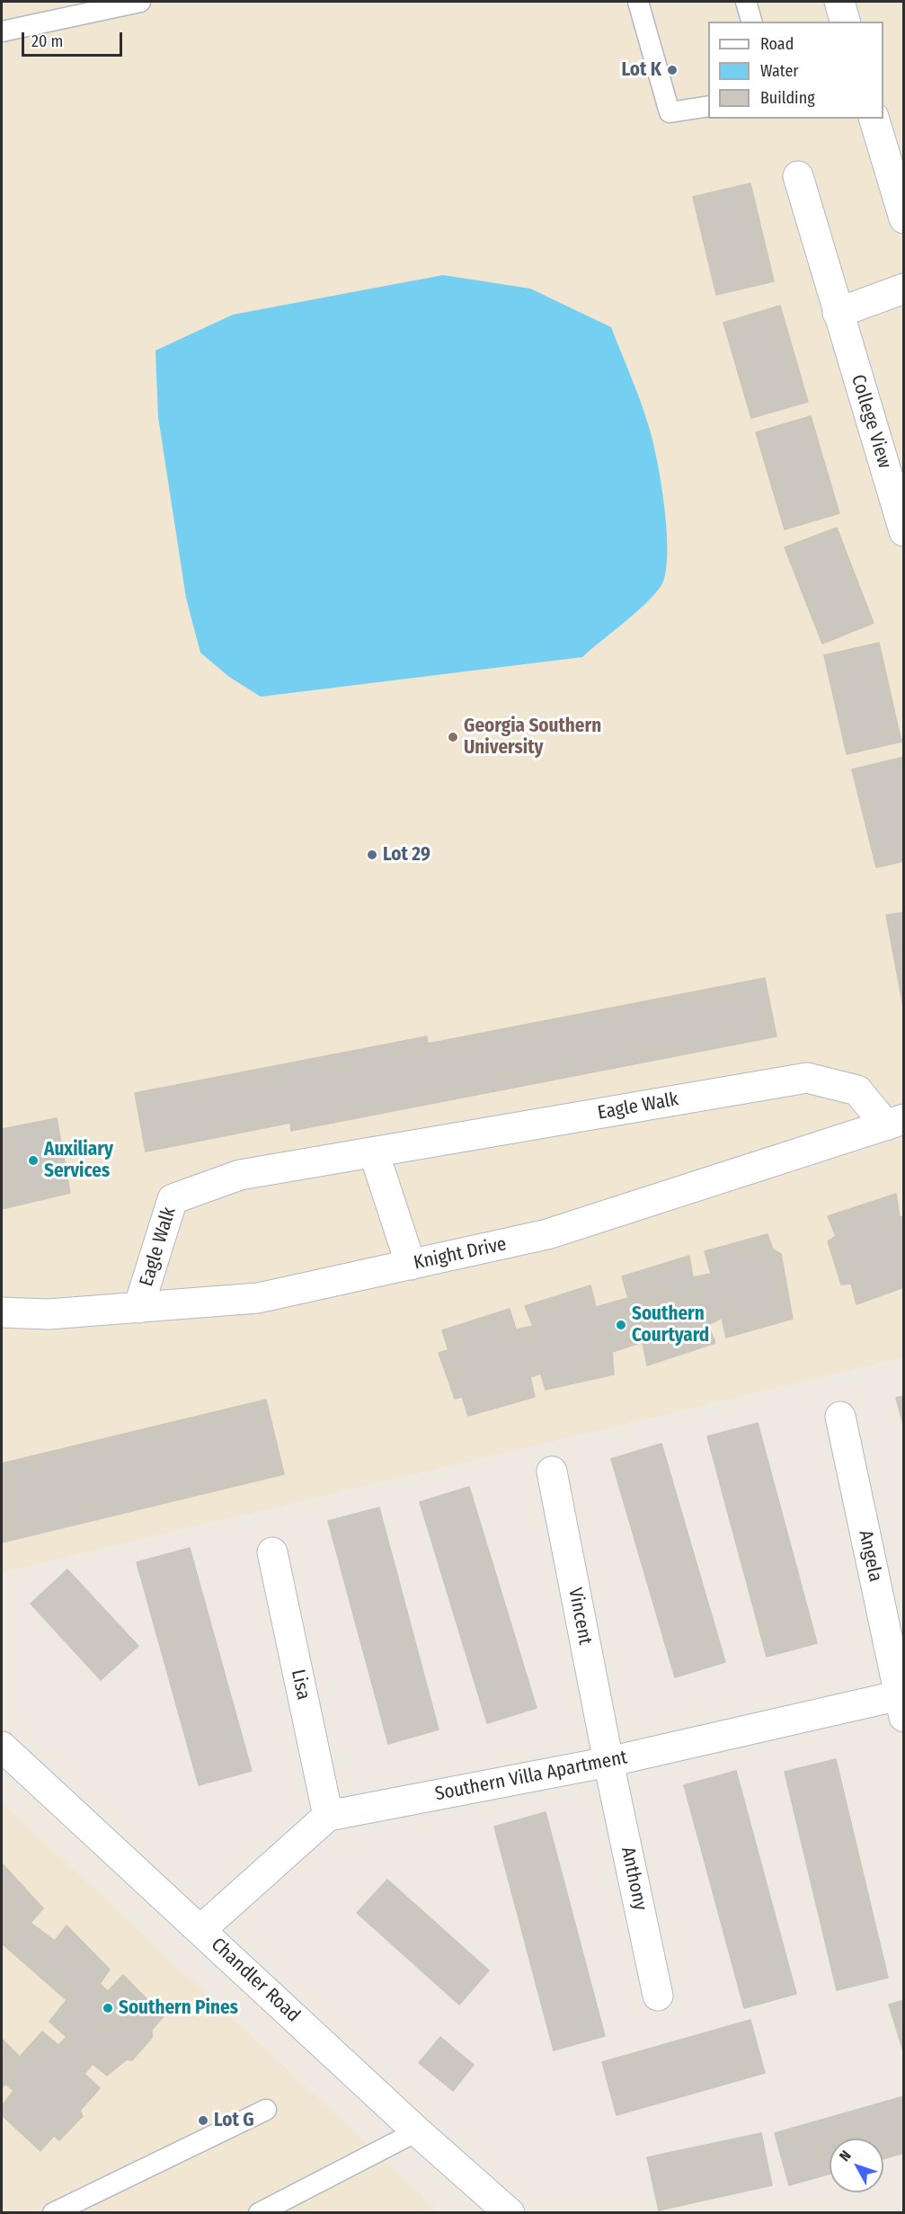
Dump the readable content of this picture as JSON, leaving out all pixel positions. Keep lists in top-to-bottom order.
{
  "streets": {
    "street": [
      "College View",
      "Eagle Walk",
      "Knight Drive",
      "Angela",
      "Vincent",
      "Lisa",
      "Southern Villa Apartment",
      "Anthony",
      "Chandler Road"
    ]
  },
  "crossings": [
    ["Eagle Walk", "Knight Drive"],
    ["Angela", "Southern Villa Apartment"],
    ["Vincent", "Southern Villa Apartment"],
    ["Vincent", "Anthony"],
    ["Lisa", "Southern Villa Apartment"],
    ["Southern Villa Apartment", "Anthony"]
  ],
  "places": [
    "Lot K",
    "Georgia Southern University",
    "Lot 29",
    "Auxiliary Services",
    "Southern Courtyard",
    "Southern Pines",
    "Lot G"
  ],
  "legend": ["Road", "Water", "Building"],
  "scale_bar": "20 m",
  "north": "top left"
}
